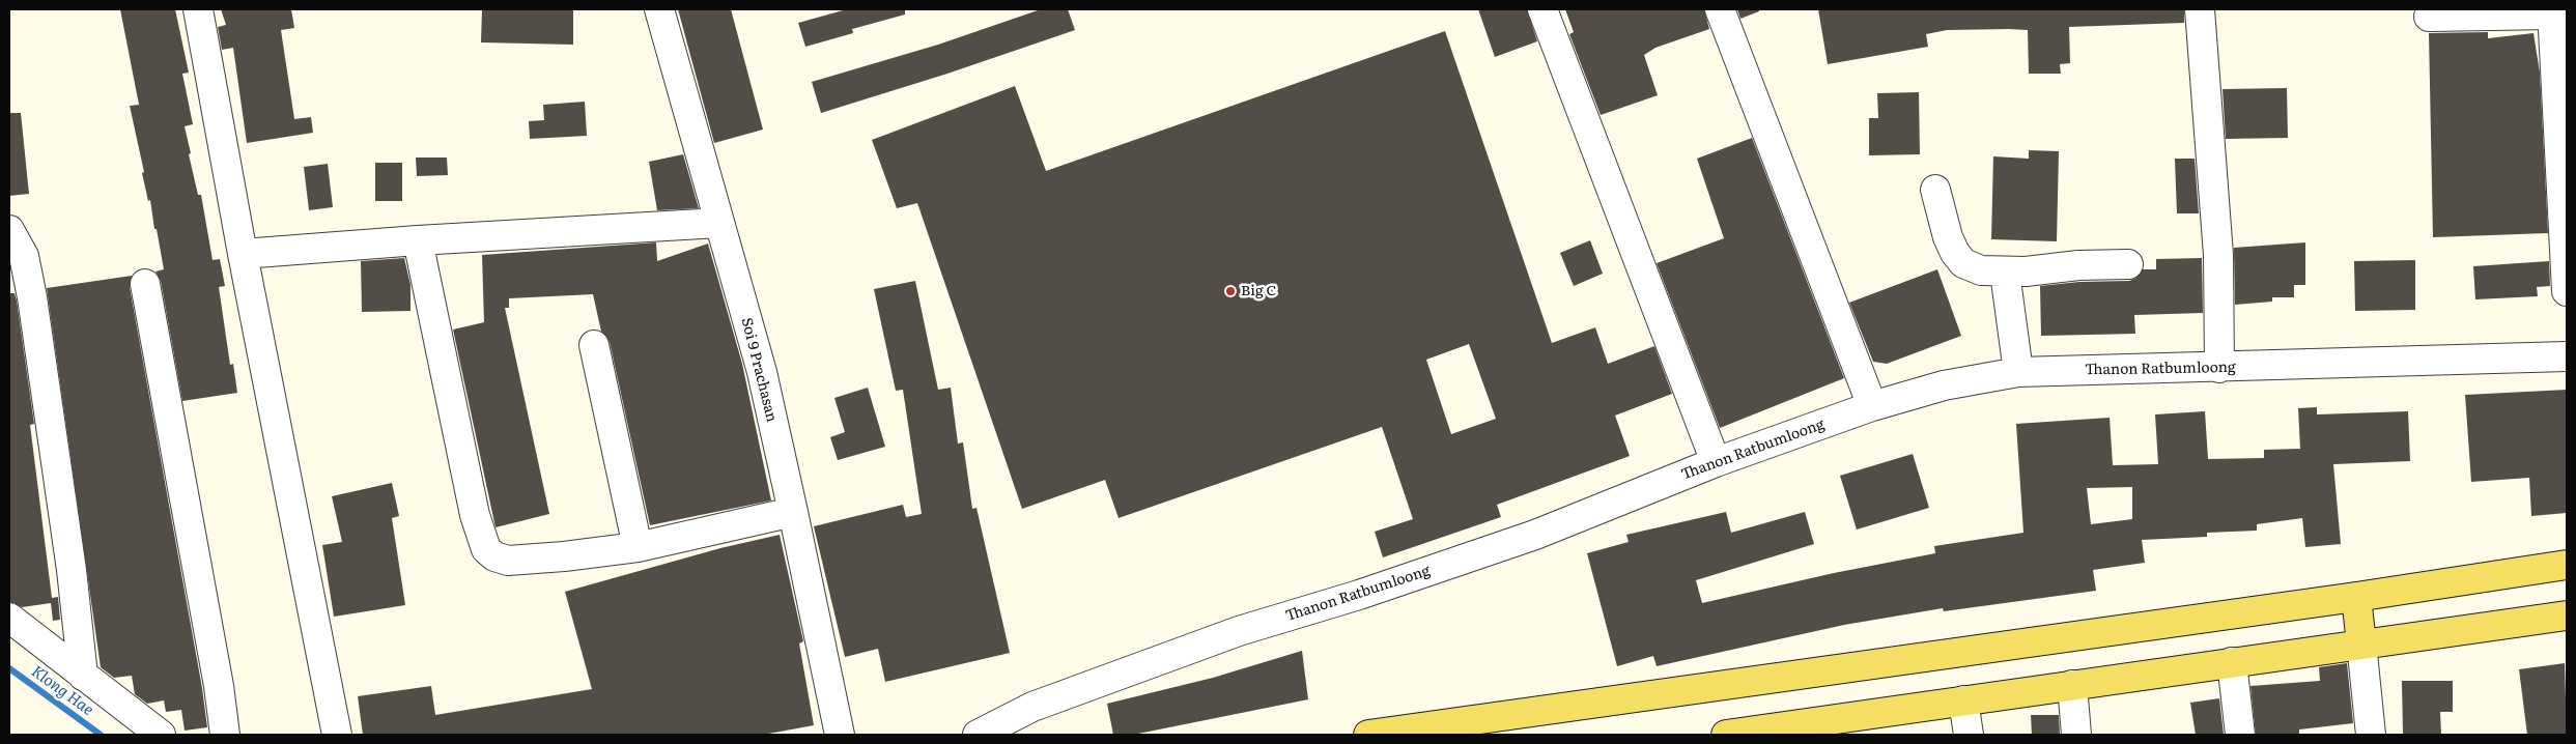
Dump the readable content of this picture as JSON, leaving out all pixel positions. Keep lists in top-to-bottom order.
{
  "streets": {
    "street": ["Thanon Ratbumloong", "Soi 9 Prachasan"]
  },
  "water": ["Klong Hae"],
  "places": ["Big C"]
}
